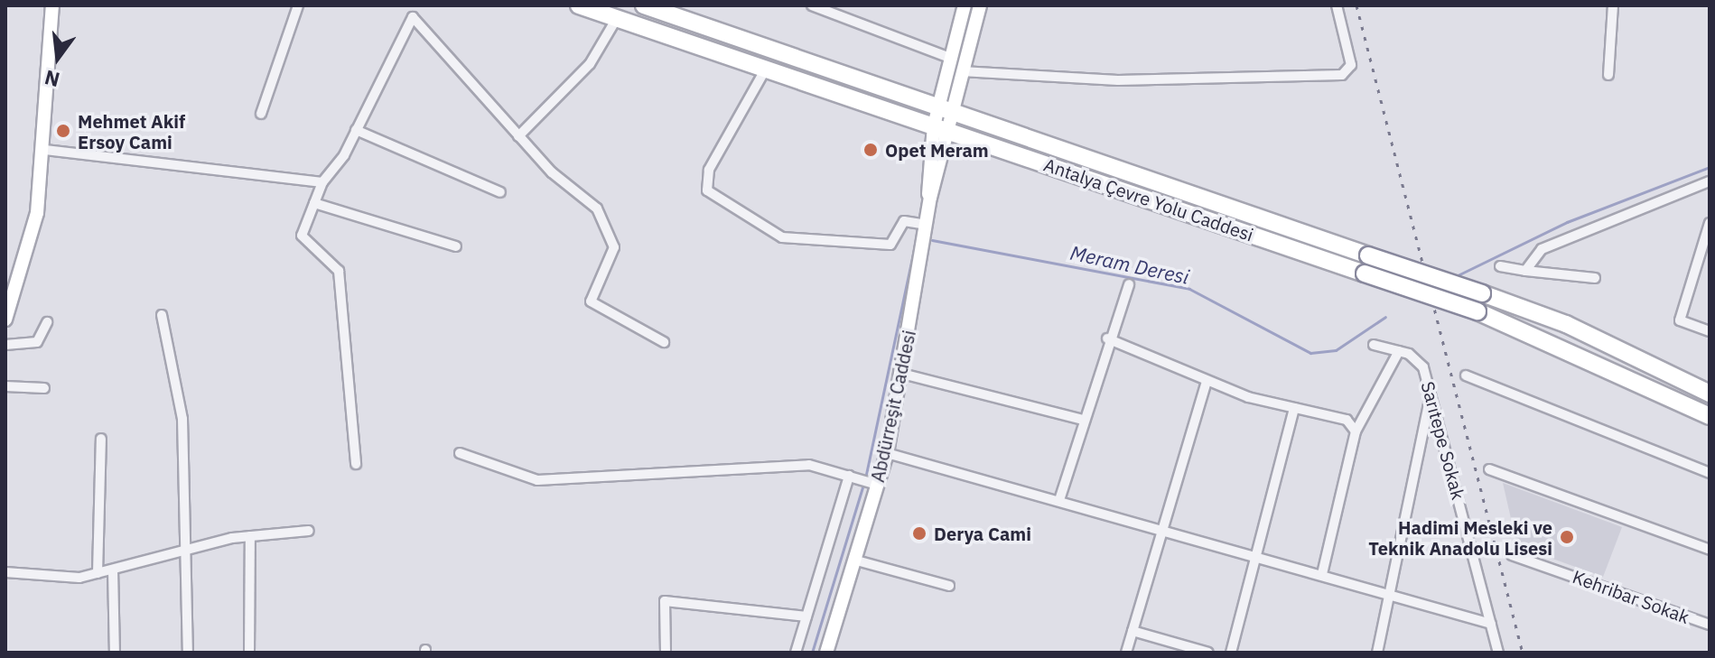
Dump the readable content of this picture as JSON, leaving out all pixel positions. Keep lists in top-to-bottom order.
{
  "streets": {
    "highway": ["Antalya Çevre Yolu Caddesi"],
    "main road": ["Abdürreşit Caddesi"],
    "street": ["Sarıtepe Sokak", "Kehribar Sokak"]
  },
  "crossings": [
    ["Antalya Çevre Yolu Caddesi", "Abdürreşit Caddesi"]
  ],
  "water": ["Meram Deresi"],
  "places": [
    "Mehmet Akif Ersoy Cami",
    "Opet Meram",
    "Derya Cami",
    "Hadimi Mesleki ve Teknik Anadolu Lisesi"
  ],
  "north": "bottom"
}
